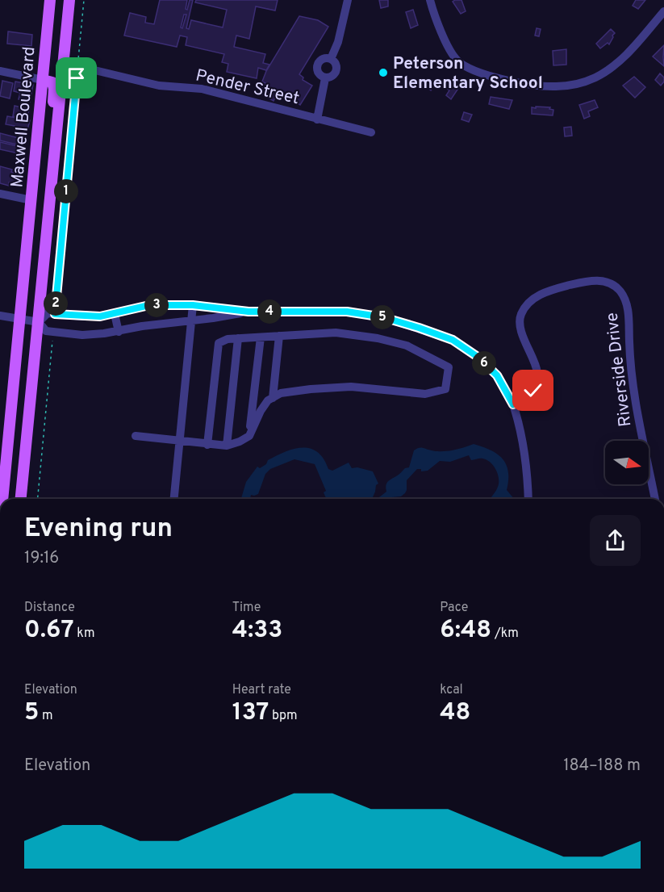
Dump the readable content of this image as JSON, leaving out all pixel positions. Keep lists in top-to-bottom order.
{
  "streets": {
    "main road": ["Maxwell Boulevard"],
    "street": ["Pender Street", "Riverside Drive"]
  },
  "places": ["Peterson Elementary School"],
  "north": "right",
  "page": {
    "pins": [
      "1",
      "2",
      "3",
      "4",
      "5",
      "6"
    ],
    "heading": ["Evening run", "19:16"],
    "stats": [
      ["Distance", "0.67 km"],
      ["Time", "4:33"],
      ["Pace", "6:48 /km"],
      ["Elevation", "5 m"],
      ["Heart rate", "137 bpm"],
      ["kcal", "48"]
    ],
    "chart": ["Elevation", "184–188 m"]
  }
}
